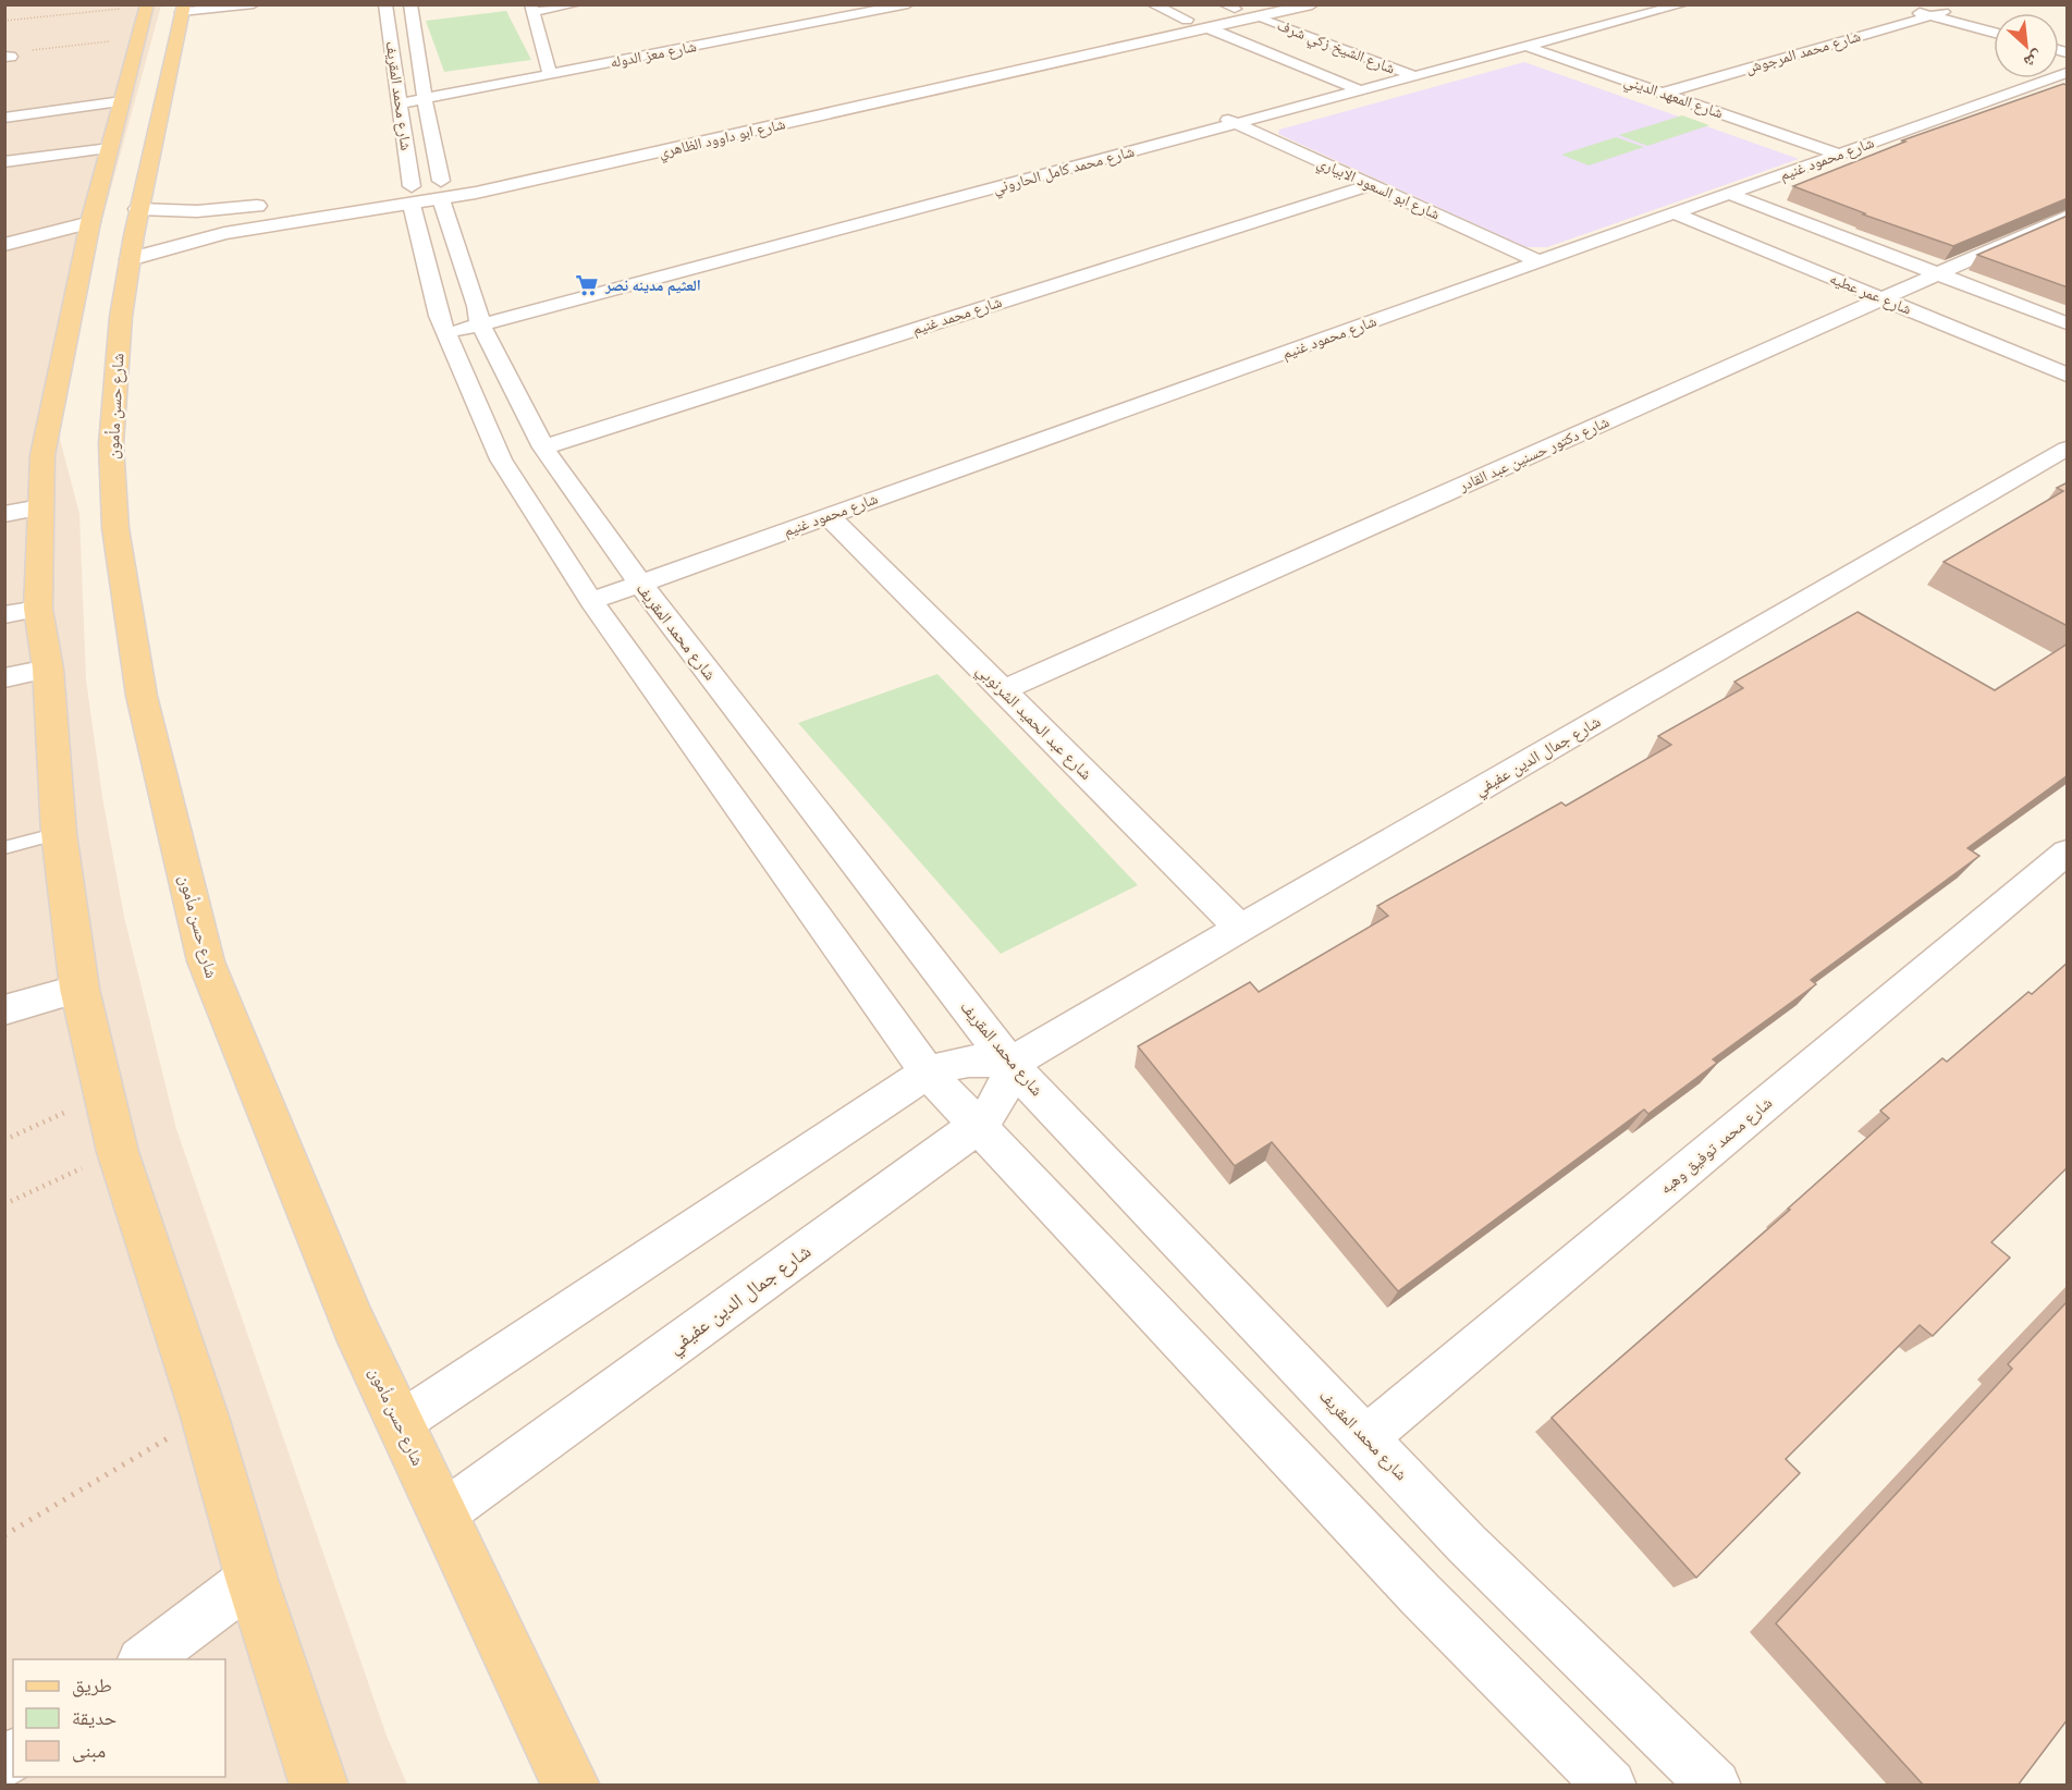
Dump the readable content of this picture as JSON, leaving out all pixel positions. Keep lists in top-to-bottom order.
{
  "streets": {
    "main road": ["شارع حسن مأمون"],
    "street": [
      "شارع الشيخ زكي شرف",
      "شارع محمد المرجوش",
      "شارع معز الدوله",
      "شارع محمد المقريف",
      "شارع المعهد الديني",
      "شارع ابو داوود الظاهري",
      "شارع محمود غنيم",
      "شارع محمد كامل الحاروني",
      "شارع ابو السعود الابياري",
      "شارع عمر عطيه",
      "شارع محمد غنيم",
      "شارع دكتور حسنين عبد القادر",
      "شارع عبد الحميد الشرنوبي",
      "شارع جمال الدين عفيفي",
      "شارع محمد توفيق وهبه"
    ]
  },
  "crossings": [
    ["شارع الشيخ زكي شرف", "شارع ابو داوود الظاهري"],
    ["شارع الشيخ زكي شرف", "شارع محمد كامل الحاروني"],
    ["شارع محمد المرجوش", "شارع المعهد الديني"],
    ["شارع معز الدوله", "شارع محمد المقريف"],
    ["شارع محمد المقريف", "شارع ابو داوود الظاهري"],
    ["شارع محمد المقريف", "شارع محمود غنيم"],
    ["شارع محمد المقريف", "شارع محمد كامل الحاروني"],
    ["شارع محمد المقريف", "شارع محمد غنيم"],
    ["شارع محمد المقريف", "شارع جمال الدين عفيفي"],
    ["شارع محمد المقريف", "شارع محمد توفيق وهبه"],
    ["شارع المعهد الديني", "شارع محمود غنيم"],
    ["شارع المعهد الديني", "شارع محمد كامل الحاروني"],
    ["شارع ابو داوود الظاهري", "شارع حسن مأمون"],
    ["شارع محمود غنيم", "شارع ابو السعود الابياري"],
    ["شارع محمود غنيم", "شارع عمر عطيه"],
    ["شارع محمود غنيم", "شارع عبد الحميد الشرنوبي"],
    ["شارع محمد كامل الحاروني", "شارع ابو السعود الابياري"],
    ["شارع ابو السعود الابياري", "شارع محمد غنيم"],
    ["شارع عمر عطيه", "شارع دكتور حسنين عبد القادر"],
    ["شارع حسن مأمون", "شارع جمال الدين عفيفي"],
    ["شارع دكتور حسنين عبد القادر", "شارع عبد الحميد الشرنوبي"],
    ["شارع عبد الحميد الشرنوبي", "شارع جمال الدين عفيفي"]
  ],
  "places": {
    "supermarket": ["العثيم مدينه نصر"]
  },
  "legend": ["طريق", "حديقة", "مبنى"],
  "north": "bottom right"
}
